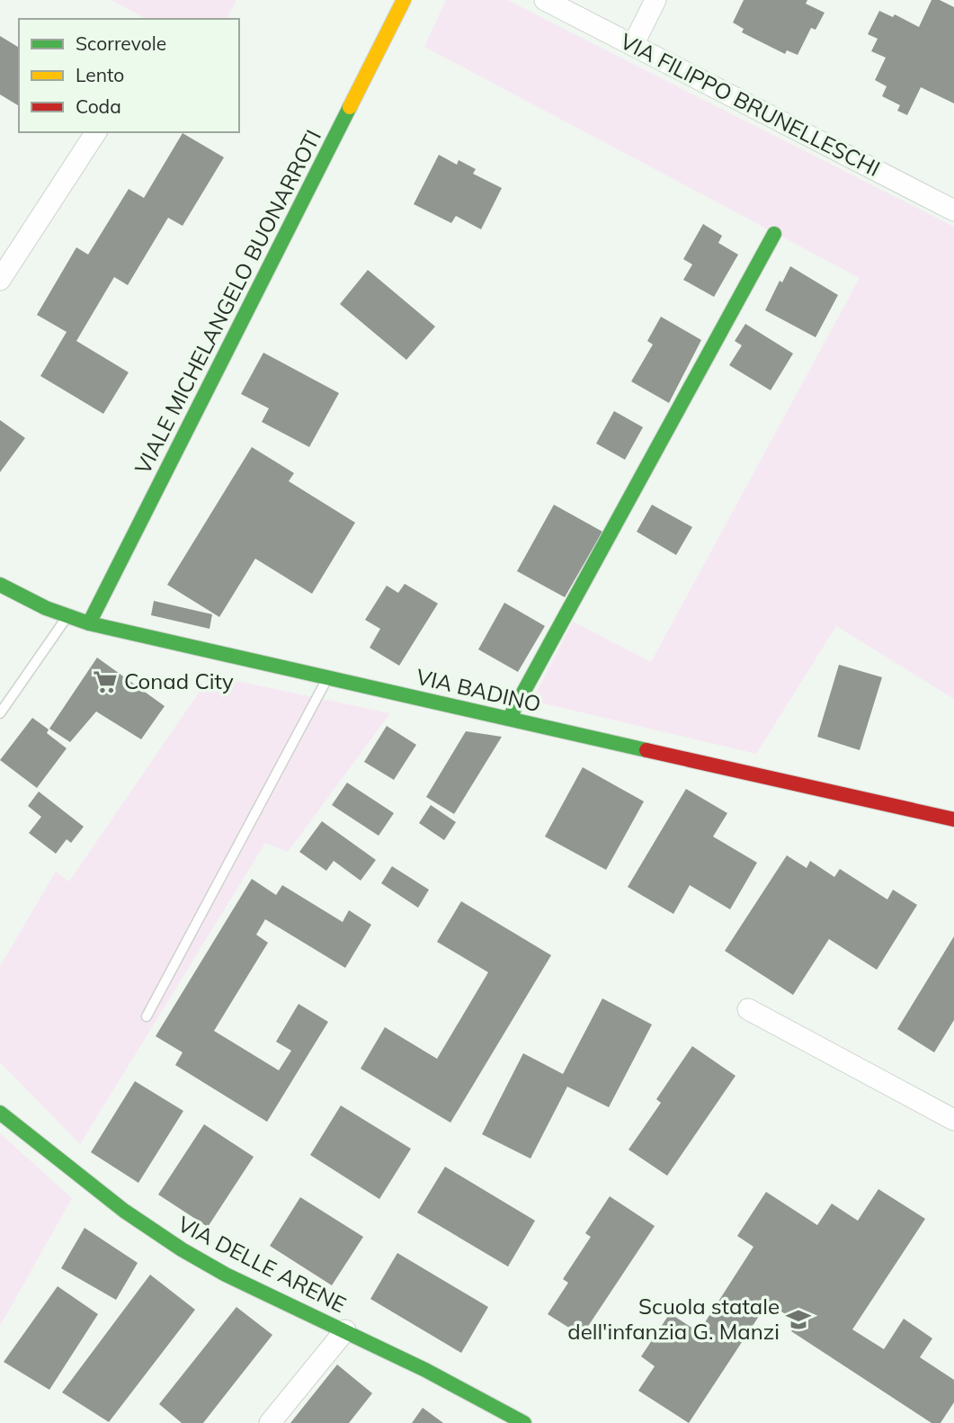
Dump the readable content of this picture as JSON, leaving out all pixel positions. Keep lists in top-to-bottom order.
{
  "streets": {
    "street": [
      "VIA FILIPPO BRUNELLESCHI",
      "VIALE MICHELANGELO BUONARROTI",
      "VIA BADINO",
      "VIA DELLE ARENE"
    ]
  },
  "crossings": [
    ["VIALE MICHELANGELO BUONARROTI", "VIA BADINO"]
  ],
  "places": {
    "supermarket": ["Conad City"],
    "school or university": ["Scuola statale dell'infanzia G. Manzi"]
  },
  "legend": ["Scorrevole", "Lento", "Coda"]
}
